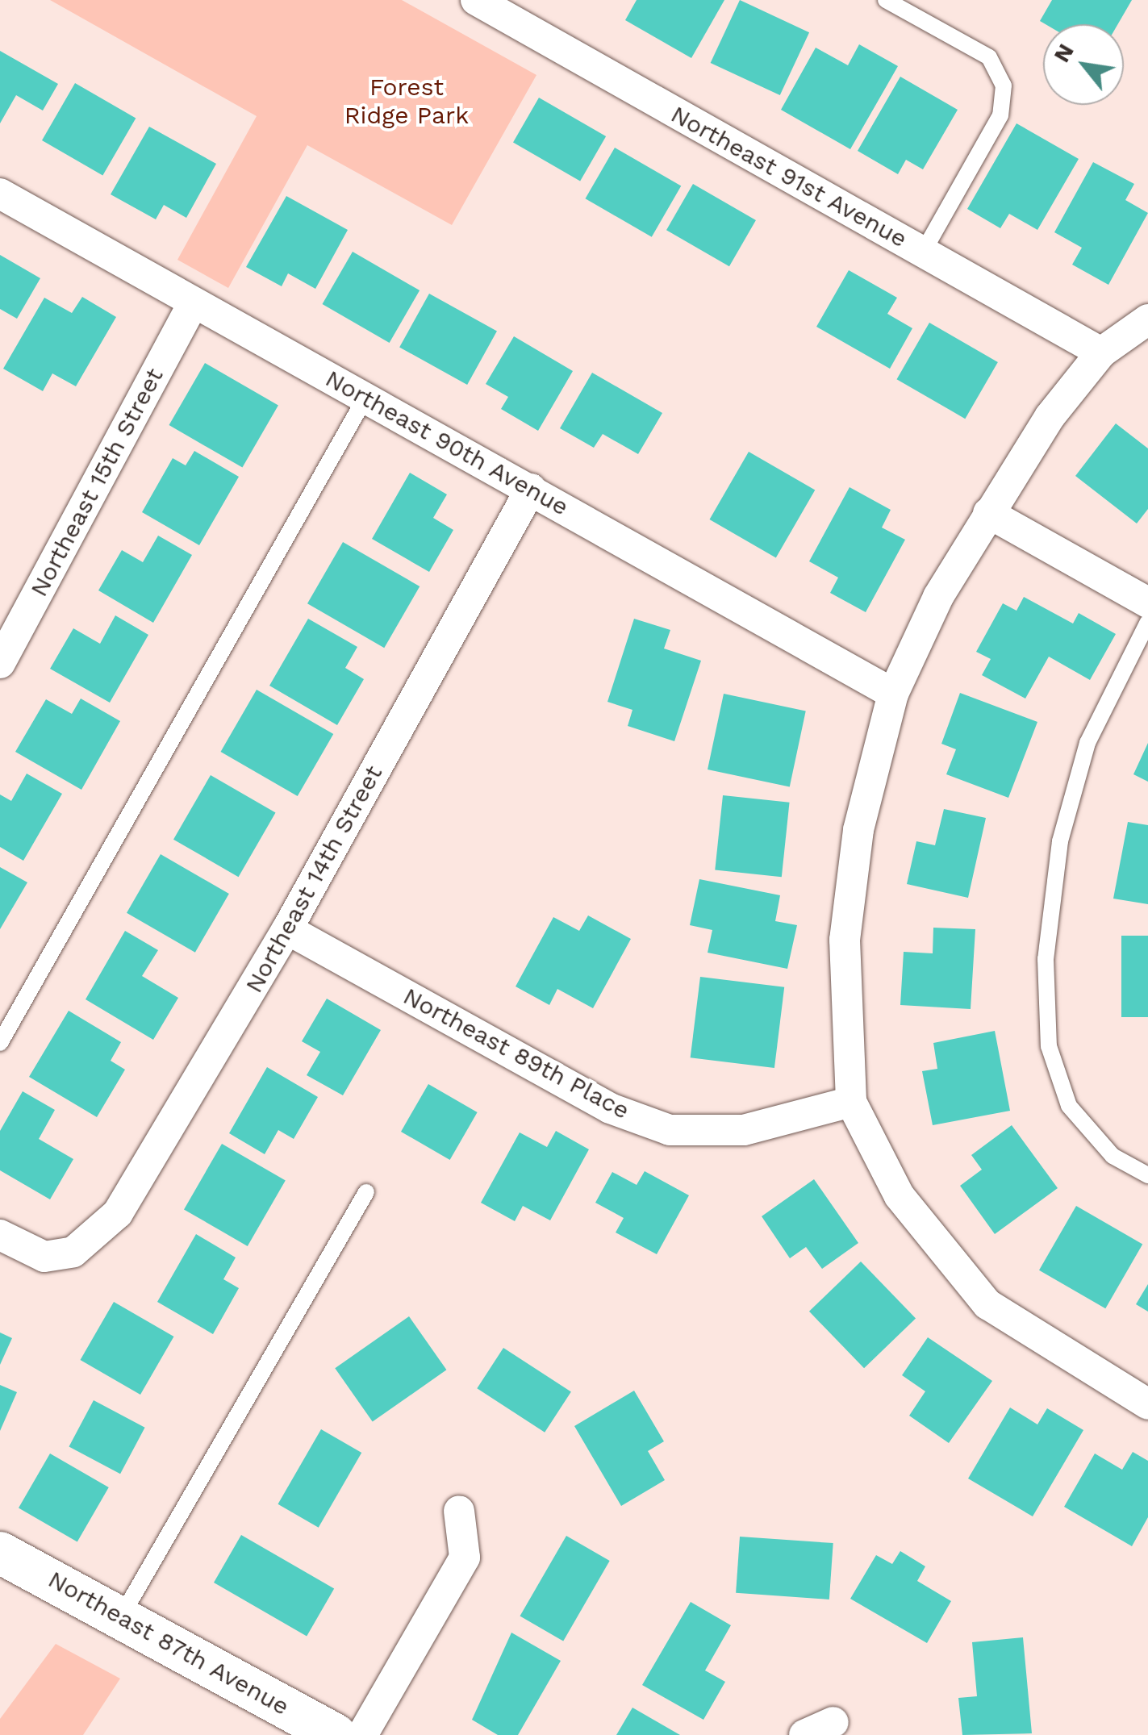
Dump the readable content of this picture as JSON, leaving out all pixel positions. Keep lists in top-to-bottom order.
{
  "streets": {
    "main road": ["Northeast 87th Avenue"],
    "street": [
      "Northeast 91st Avenue",
      "Northeast 90th Avenue",
      "Northeast 15th Street",
      "Northeast 14th Street",
      "Northeast 89th Place"
    ]
  },
  "crossings": [
    ["Northeast 90th Avenue", "Northeast 15th Street"],
    ["Northeast 90th Avenue", "Northeast 14th Street"],
    ["Northeast 14th Street", "Northeast 89th Place"]
  ],
  "parks": ["Forest Ridge Park"],
  "north": "top left"
}
